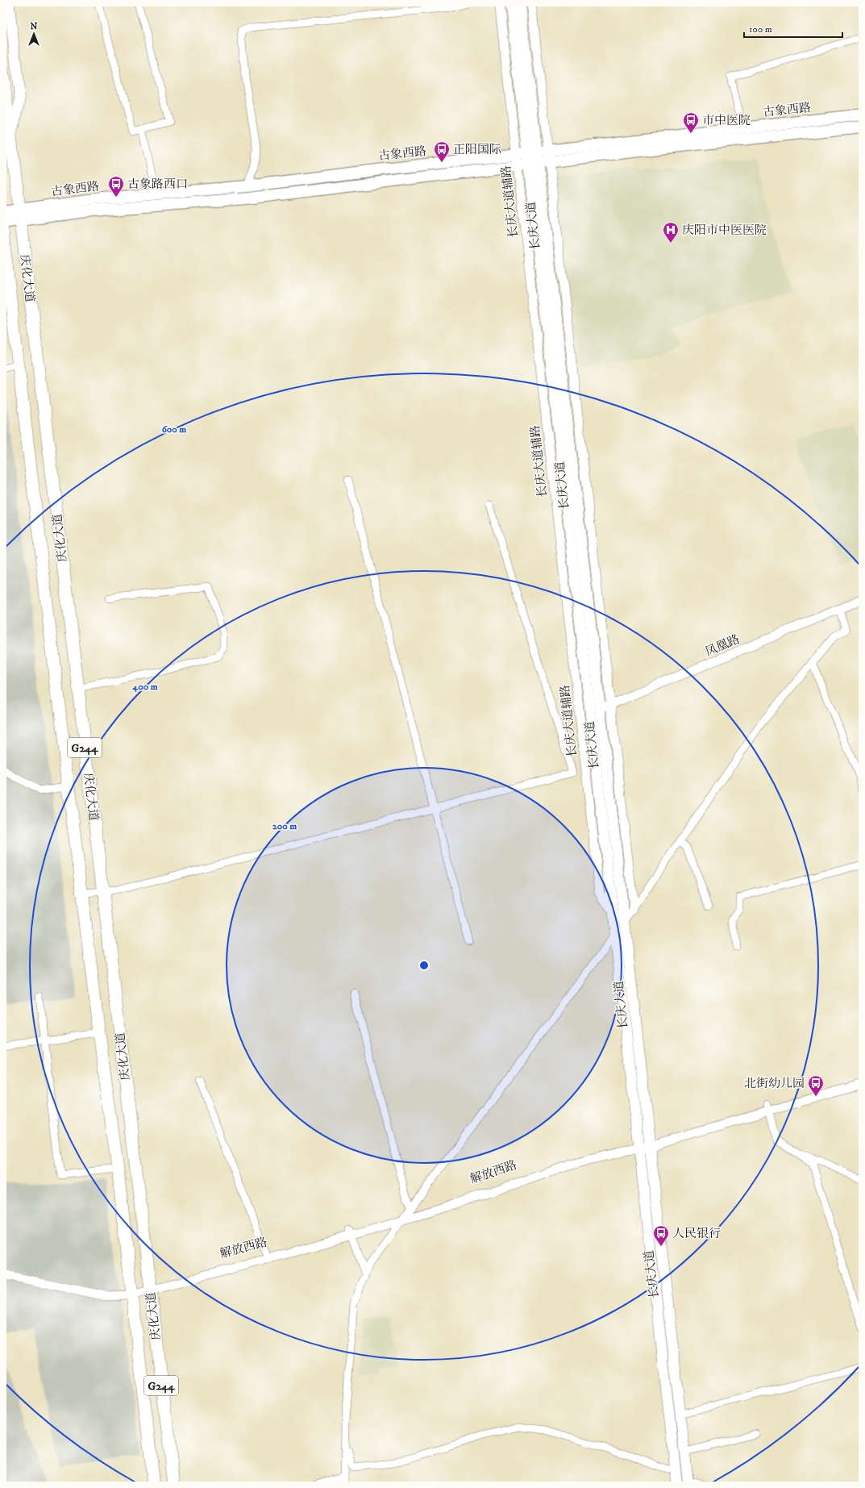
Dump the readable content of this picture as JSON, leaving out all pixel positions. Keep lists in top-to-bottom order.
{
  "streets": {
    "highway": ["庆化大道", "G244"],
    "main road": ["古象西路", "长庆大道"],
    "street": ["长庆大道辅路", "凤凰路", "解放西路"]
  },
  "crossings": [
    ["古象西路", "长庆大道辅路"],
    ["古象西路", "长庆大道"],
    ["古象西路", "庆化大道"],
    ["长庆大道辅路", "长庆大道"],
    ["长庆大道辅路", "凤凰路"],
    ["长庆大道", "凤凰路"],
    ["长庆大道", "解放西路"],
    ["庆化大道", "解放西路"]
  ],
  "places": {
    "bus stop": [
      "市中医院",
      "正阳国际",
      "古象路西口",
      "北街幼儿园",
      "人民银行"
    ],
    "hospital": ["庆阳市中医医院"]
  },
  "scale_bar": "100 m",
  "north": "top",
  "rings": ["600 m", "400 m", "200 m"]
}
